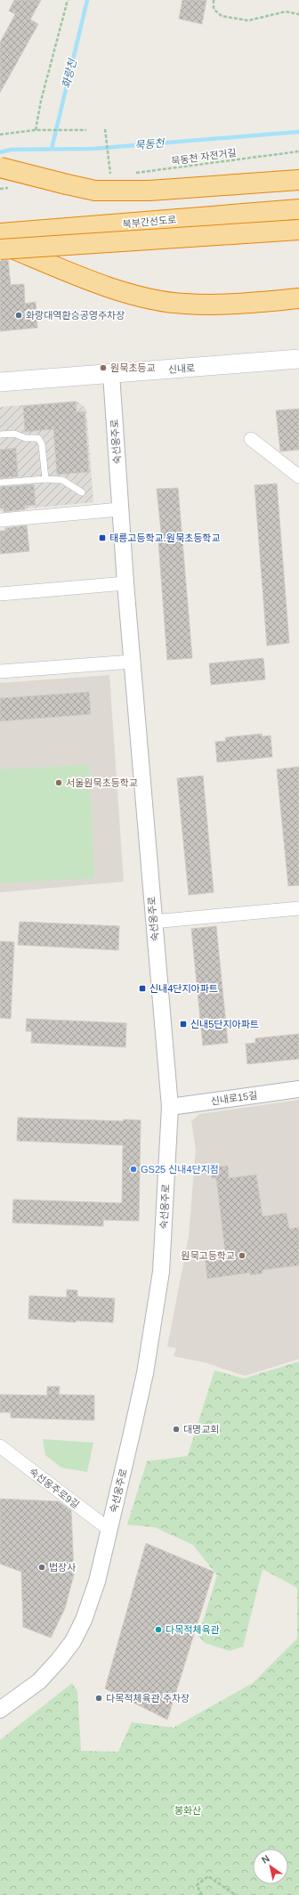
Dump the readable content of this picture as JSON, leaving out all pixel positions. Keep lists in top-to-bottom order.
{
  "streets": {
    "highway": ["북부간선도로"],
    "main road": ["신내로"],
    "street": ["숙선옹주로", "신내로15길", "숙선옹주로9길"],
    "path": ["묵동천 자전거길"]
  },
  "crossings": [
    ["신내로", "숙선옹주로"],
    ["숙선옹주로", "신내로15길"],
    ["숙선옹주로", "숙선옹주로9길"]
  ],
  "water": ["화랑천", "묵동천"],
  "parks": ["봉화산"],
  "places": {
    "other": [
      "화랑대역환승공영주차장",
      "원묵초등교",
      "서울원묵초등학교",
      "GS25 신내4단지점",
      "원묵고등학교",
      "대명교회",
      "법장사",
      "다목적체육관",
      "다목적체육관 주차장"
    ],
    "transit": ["태릉고등학교.원묵초등학교", "신내4단지아파트", "신내5단지아파트"]
  },
  "north": "top left"
}
